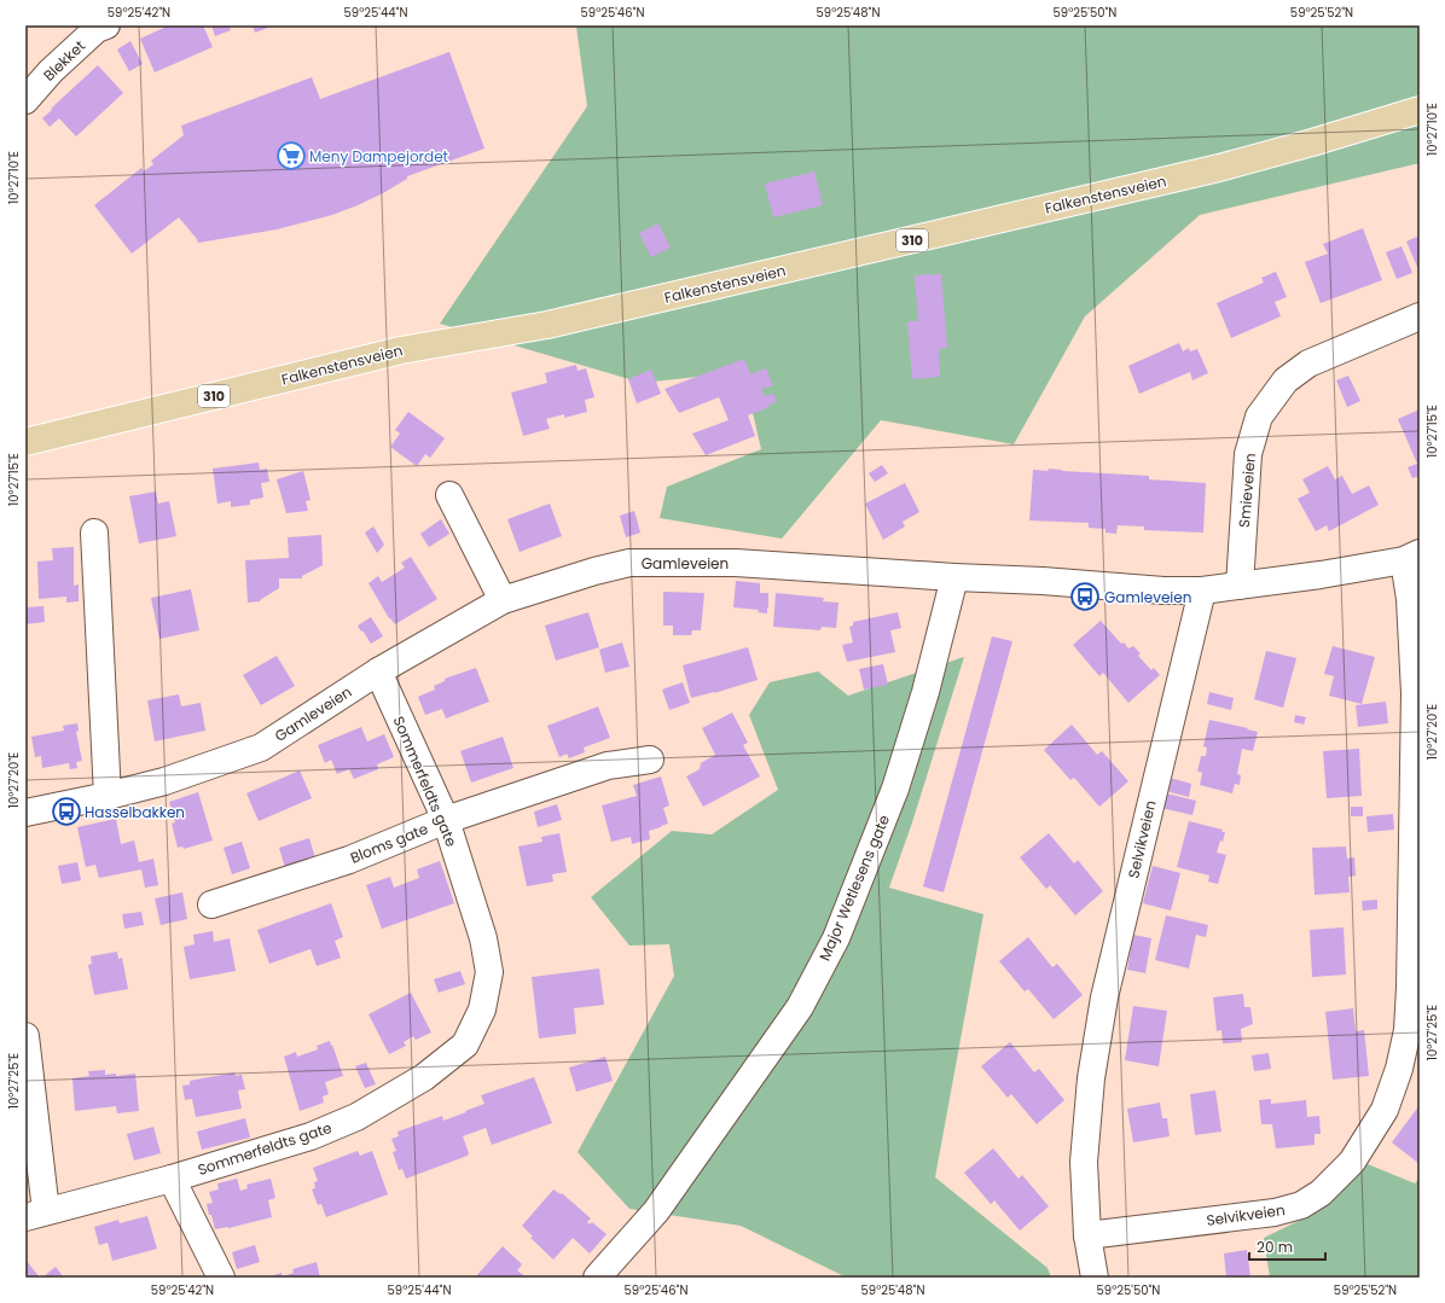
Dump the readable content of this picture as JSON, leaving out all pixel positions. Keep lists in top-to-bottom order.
{
  "streets": {
    "main road": ["Falkenstensveien", "310"],
    "street": [
      "Blekket",
      "Smieveien",
      "Gamleveien",
      "Sommerfeldts gate",
      "Selvikveien",
      "Bloms gate",
      "Major Wetlesens gate"
    ]
  },
  "crossings": [
    ["Smieveien", "Gamleveien"],
    ["Gamleveien", "Sommerfeldts gate"],
    ["Gamleveien", "Selvikveien"],
    ["Gamleveien", "Major Wetlesens gate"],
    ["Sommerfeldts gate", "Bloms gate"]
  ],
  "places": {
    "supermarket": ["Meny Dampejordet"],
    "bus stop": ["Gamleveien", "Hasselbakken"]
  },
  "scale_bar": "20 m",
  "coordinates": [
    "59°25'42\"N",
    "59°25'44\"N",
    "59°25'46\"N",
    "59°25'48\"N",
    "59°25'50\"N",
    "59°25'52\"N",
    "10°27'10\"E",
    "10°27'15\"E",
    "10°27'20\"E",
    "10°27'25\"E"
  ]
}
